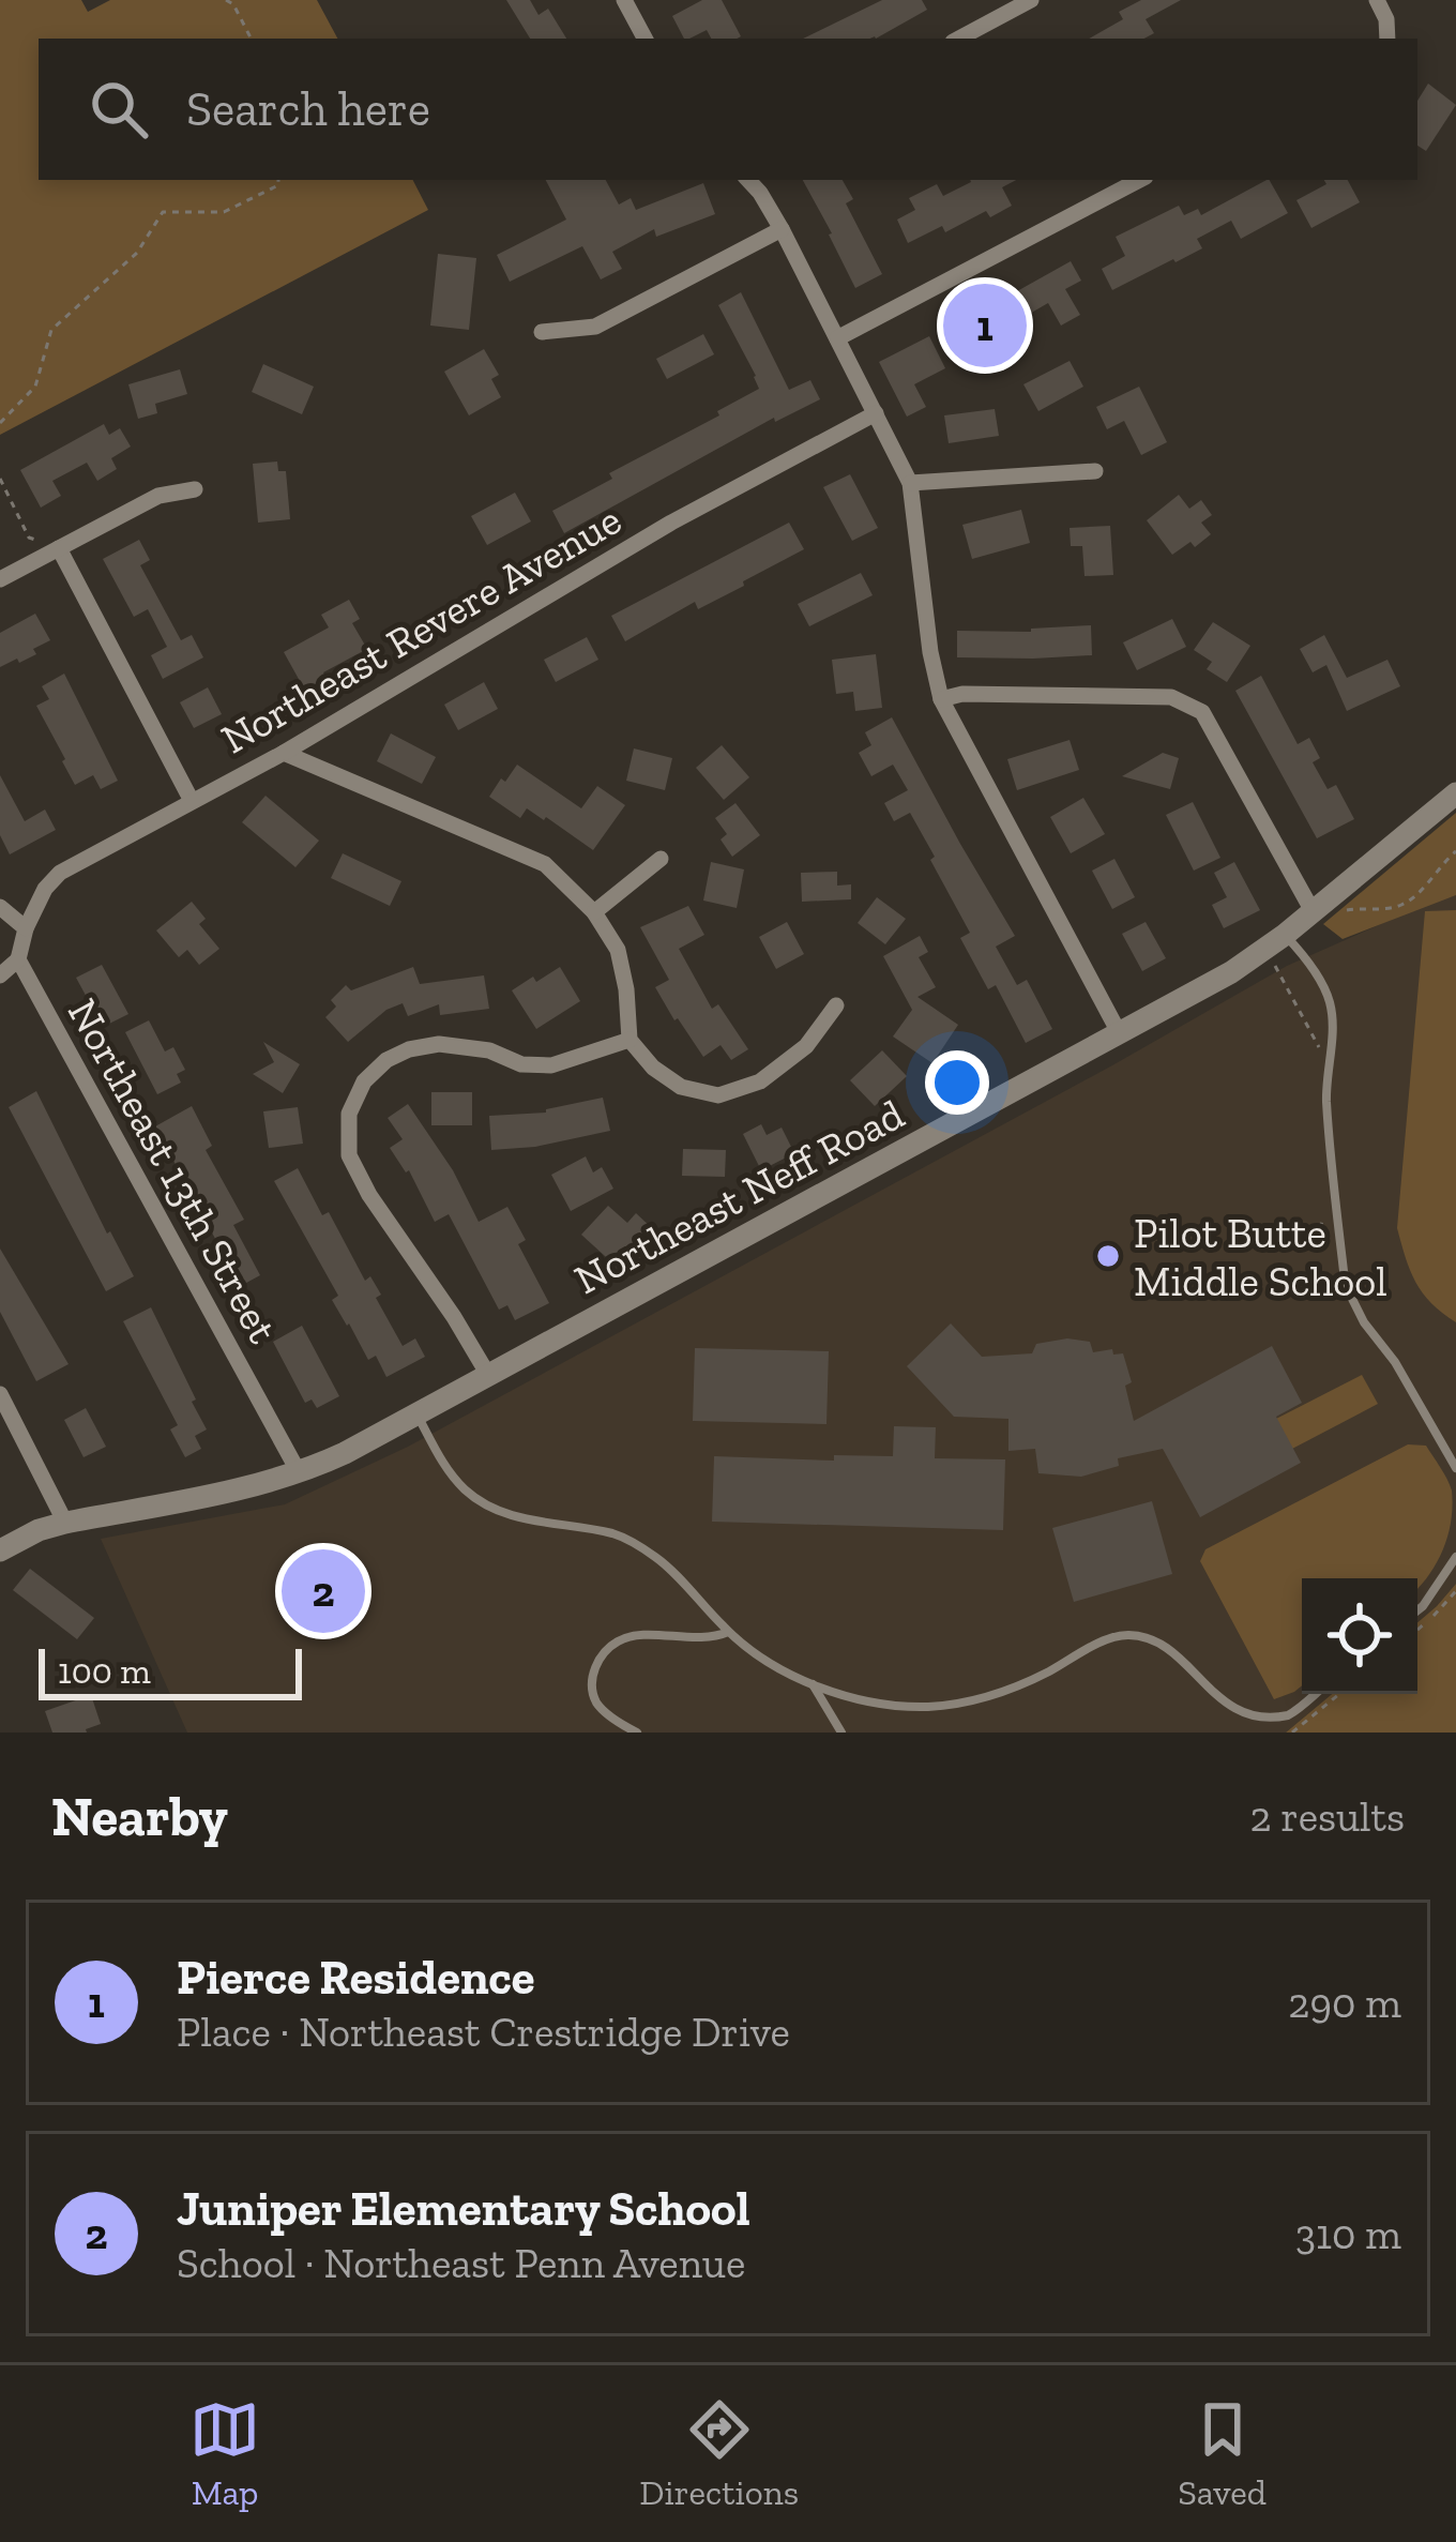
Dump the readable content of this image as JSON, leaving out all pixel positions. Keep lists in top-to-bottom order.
{
  "streets": {
    "main road": ["Northeast Neff Road"],
    "street": ["Northeast Revere Avenue", "Northeast 13th Street"]
  },
  "crossings": [
    ["Northeast 13th Street", "Northeast Neff Road"]
  ],
  "places": ["Pilot Butte Middle School"],
  "scale_bar": "100 m",
  "page": {
    "search": "Search here",
    "pins": ["1", "2"],
    "scale": "100 m",
    "heading": ["Nearby", "2 results"],
    "list": [
      {
        "mark": "1",
        "name": "Pierce Residence",
        "note": "Place · Northeast Crestridge Drive",
        "value": "290 m"
      },
      {
        "mark": "2",
        "name": "Juniper Elementary School",
        "note": "School · Northeast Penn Avenue",
        "value": "310 m"
      }
    ],
    "nav": ["Map", "Directions", "Saved"]
  }
}
